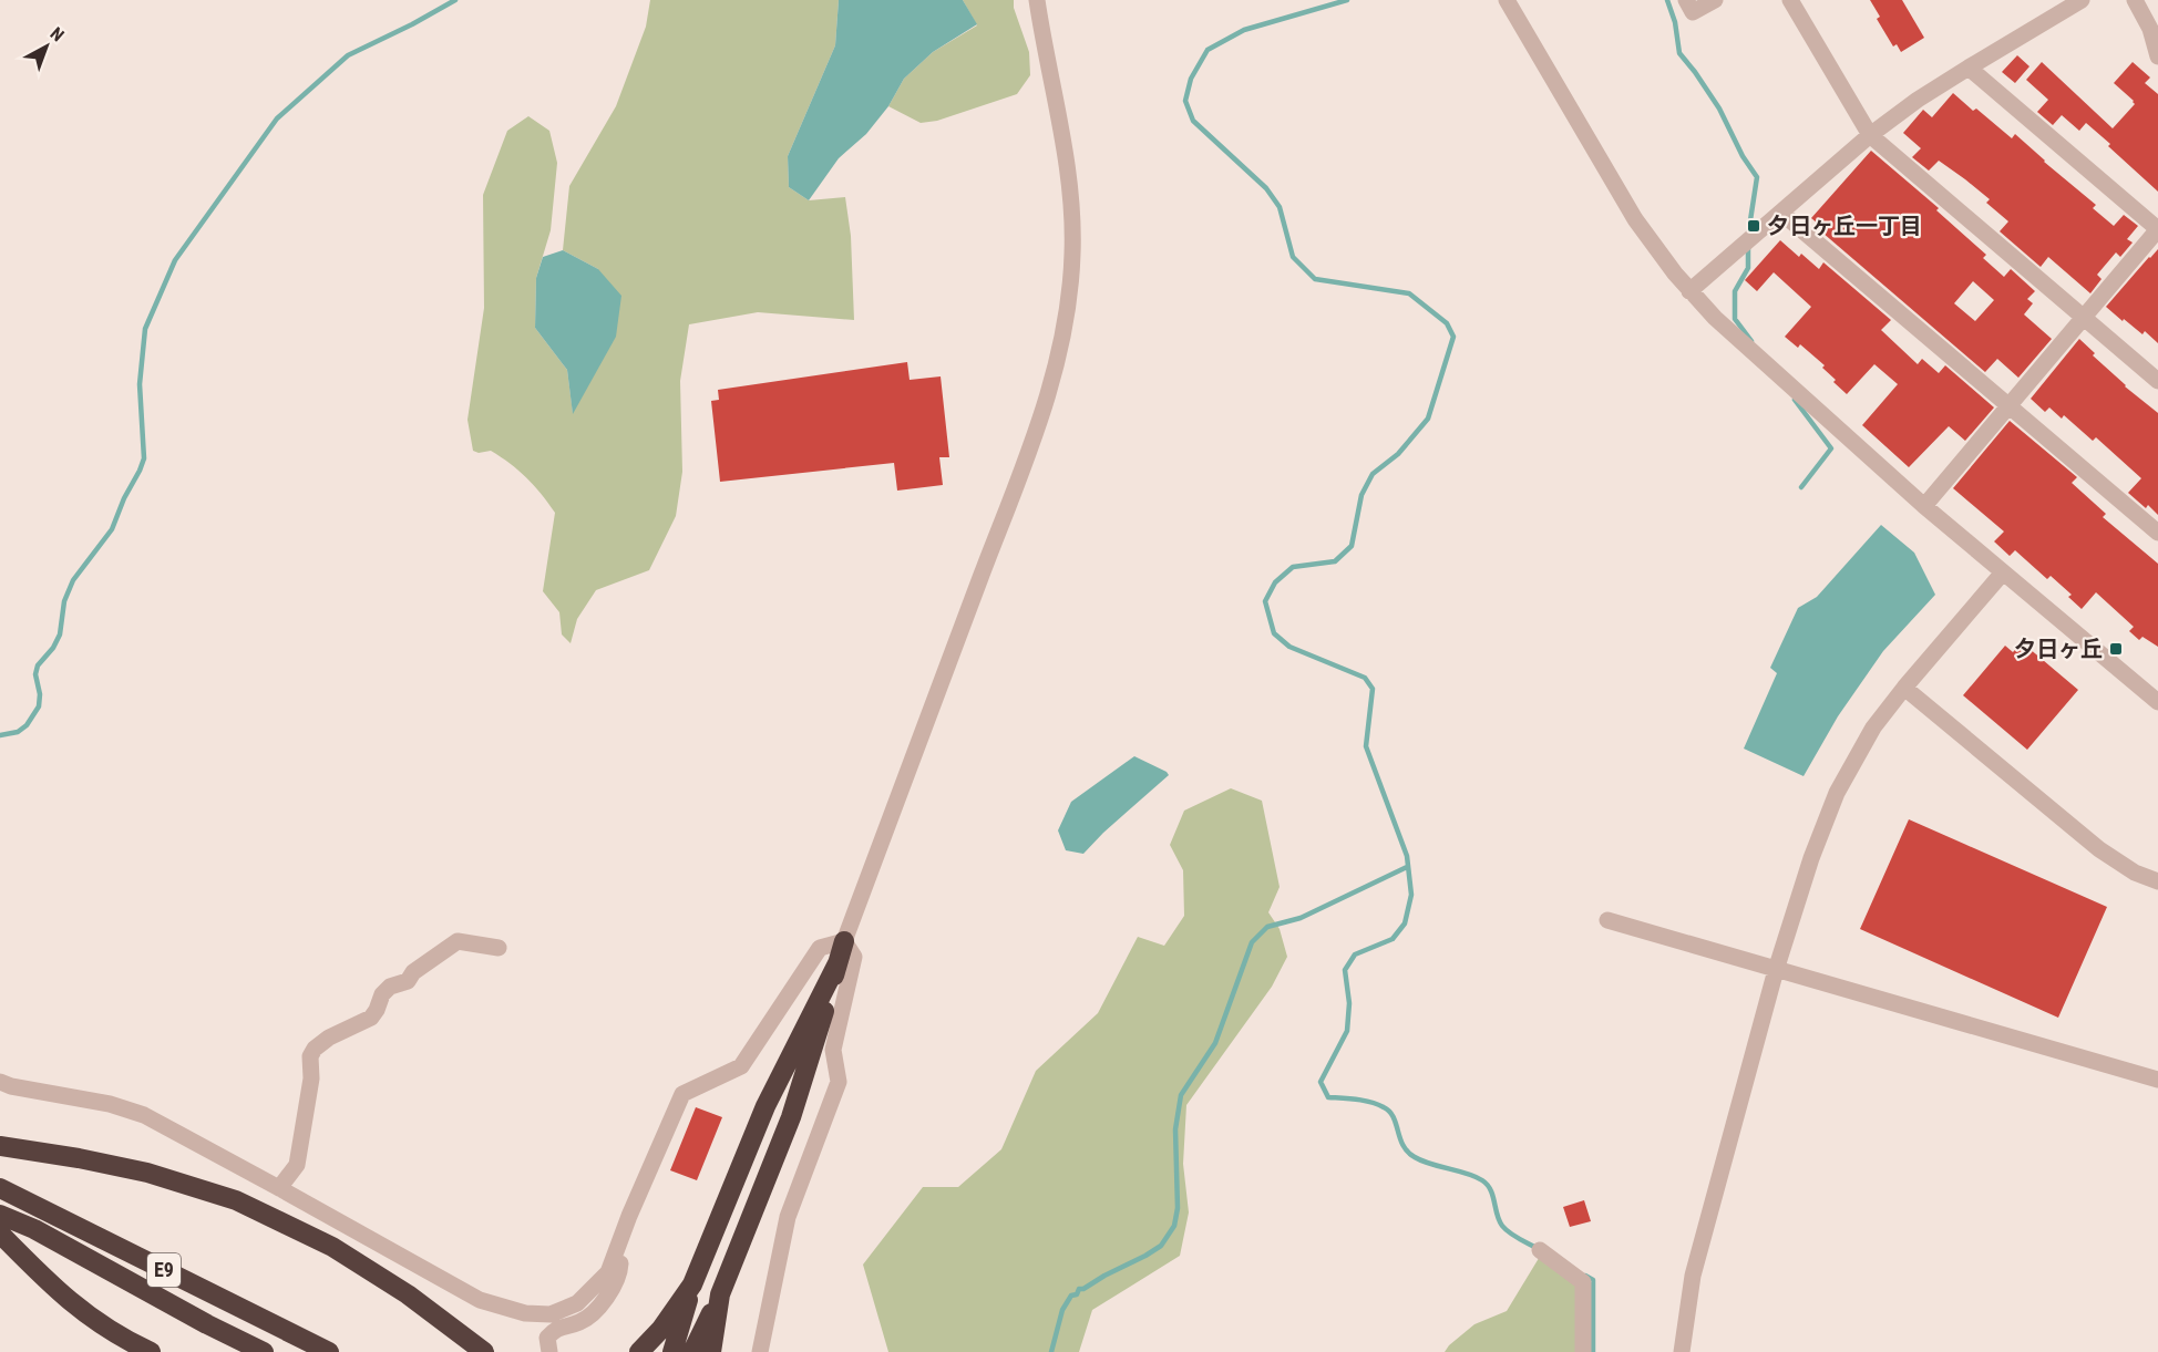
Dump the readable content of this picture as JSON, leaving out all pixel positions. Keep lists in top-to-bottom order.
{
  "streets": {
    "highway": ["E9"]
  },
  "places": {
    "transit": ["夕日ヶ丘一丁目", "夕日ヶ丘"]
  },
  "north": "top right"
}
